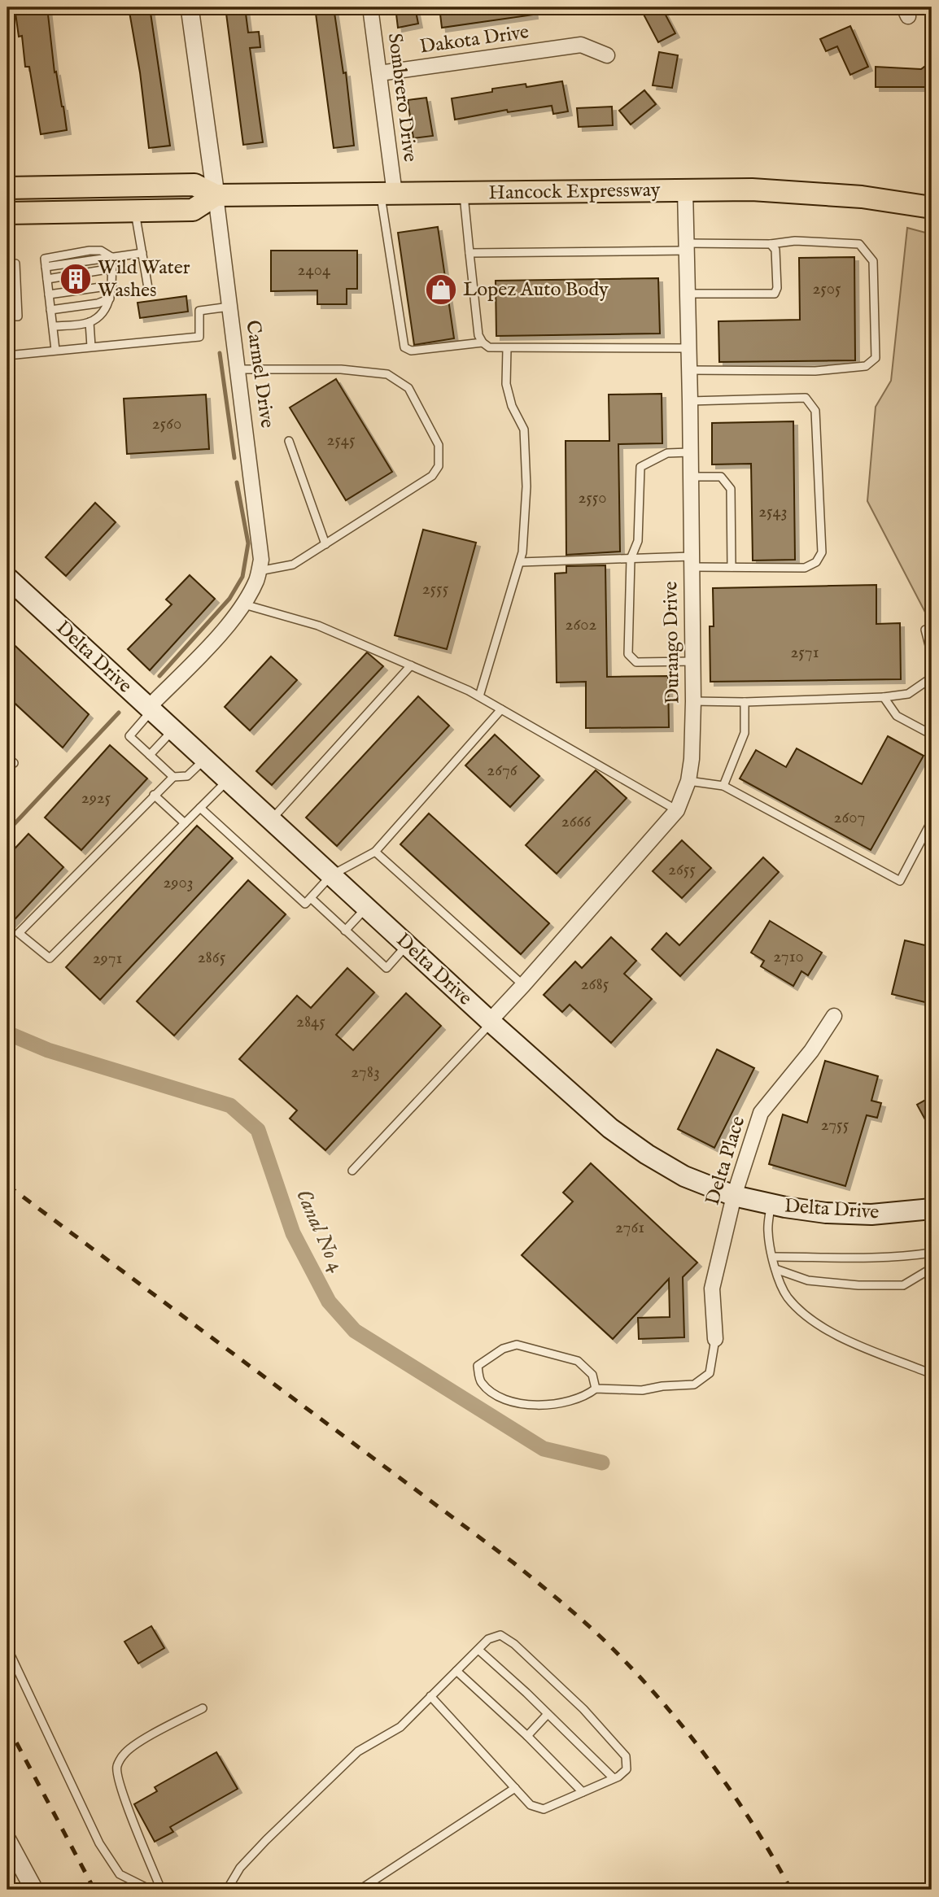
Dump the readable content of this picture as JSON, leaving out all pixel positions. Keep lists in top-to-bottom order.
{
  "streets": {
    "main road": ["Hancock Expressway", "Delta Drive"],
    "street": [
      "Dakota Drive",
      "Sombrero Drive",
      "Carmel Drive",
      "Durango Drive",
      "Delta Place"
    ]
  },
  "crossings": [
    ["Dakota Drive", "Sombrero Drive"],
    ["Sombrero Drive", "Hancock Expressway"],
    ["Hancock Expressway", "Carmel Drive"],
    ["Hancock Expressway", "Durango Drive"],
    ["Carmel Drive", "Delta Drive"],
    ["Durango Drive", "Delta Drive"],
    ["Delta Drive", "Delta Place"]
  ],
  "water": ["Canal No 4"],
  "places": {
    "building": ["Wild Water Washes"],
    "shop": ["Lopez Auto Body"]
  },
  "house_numbers": [
    "2404",
    "2505",
    "2560",
    "2545",
    "2550",
    "2543",
    "2555",
    "2602",
    "2571",
    "2676",
    "2925",
    "2607",
    "2666",
    "2655",
    "2903",
    "2710",
    "2865",
    "2971",
    "2685",
    "2845",
    "2783",
    "2755",
    "2761"
  ]
}
